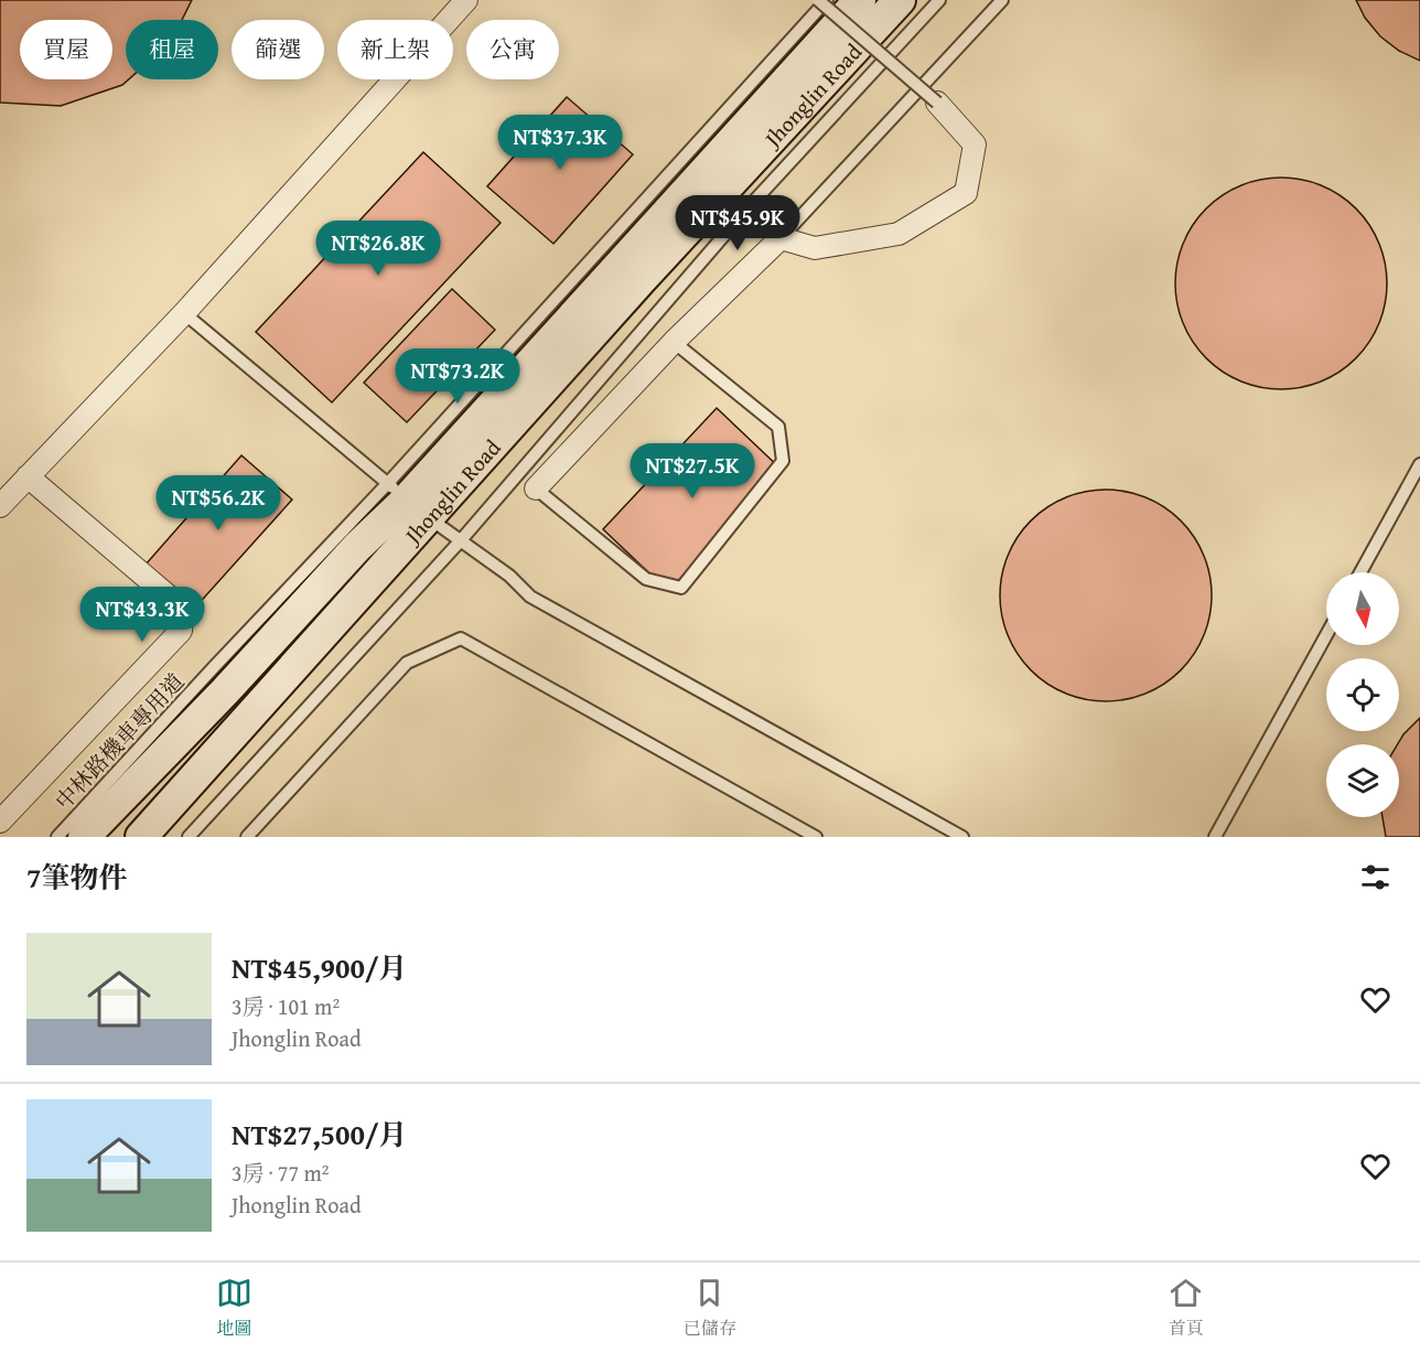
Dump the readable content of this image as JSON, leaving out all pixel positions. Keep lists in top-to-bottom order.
{
  "streets": {
    "street": ["Jhonglin Road"],
    "lane": ["中林路機車專用道"]
  },
  "crossings": [
    ["Jhonglin Road", "中林路機車專用道"]
  ],
  "north": "bottom",
  "page": {
    "chip": [
      "買屋",
      "租屋",
      "篩選",
      "新上架",
      "公寓"
    ],
    "price": [
      "NT$37.3K",
      "NT$45.9K",
      "NT$26.8K",
      "NT$73.2K",
      "NT$27.5K",
      "NT$56.2K",
      "NT$43.3K"
    ],
    "heading": "7筆物件",
    "list": [
      {
        "name": "NT$45,900/月",
        "note": "3房 · 101 m² · Jhonglin Road"
      },
      {
        "name": "NT$27,500/月",
        "note": "3房 · 77 m² · Jhonglin Road"
      }
    ],
    "tabs": ["地圖", "已儲存", "首頁"]
  }
}
